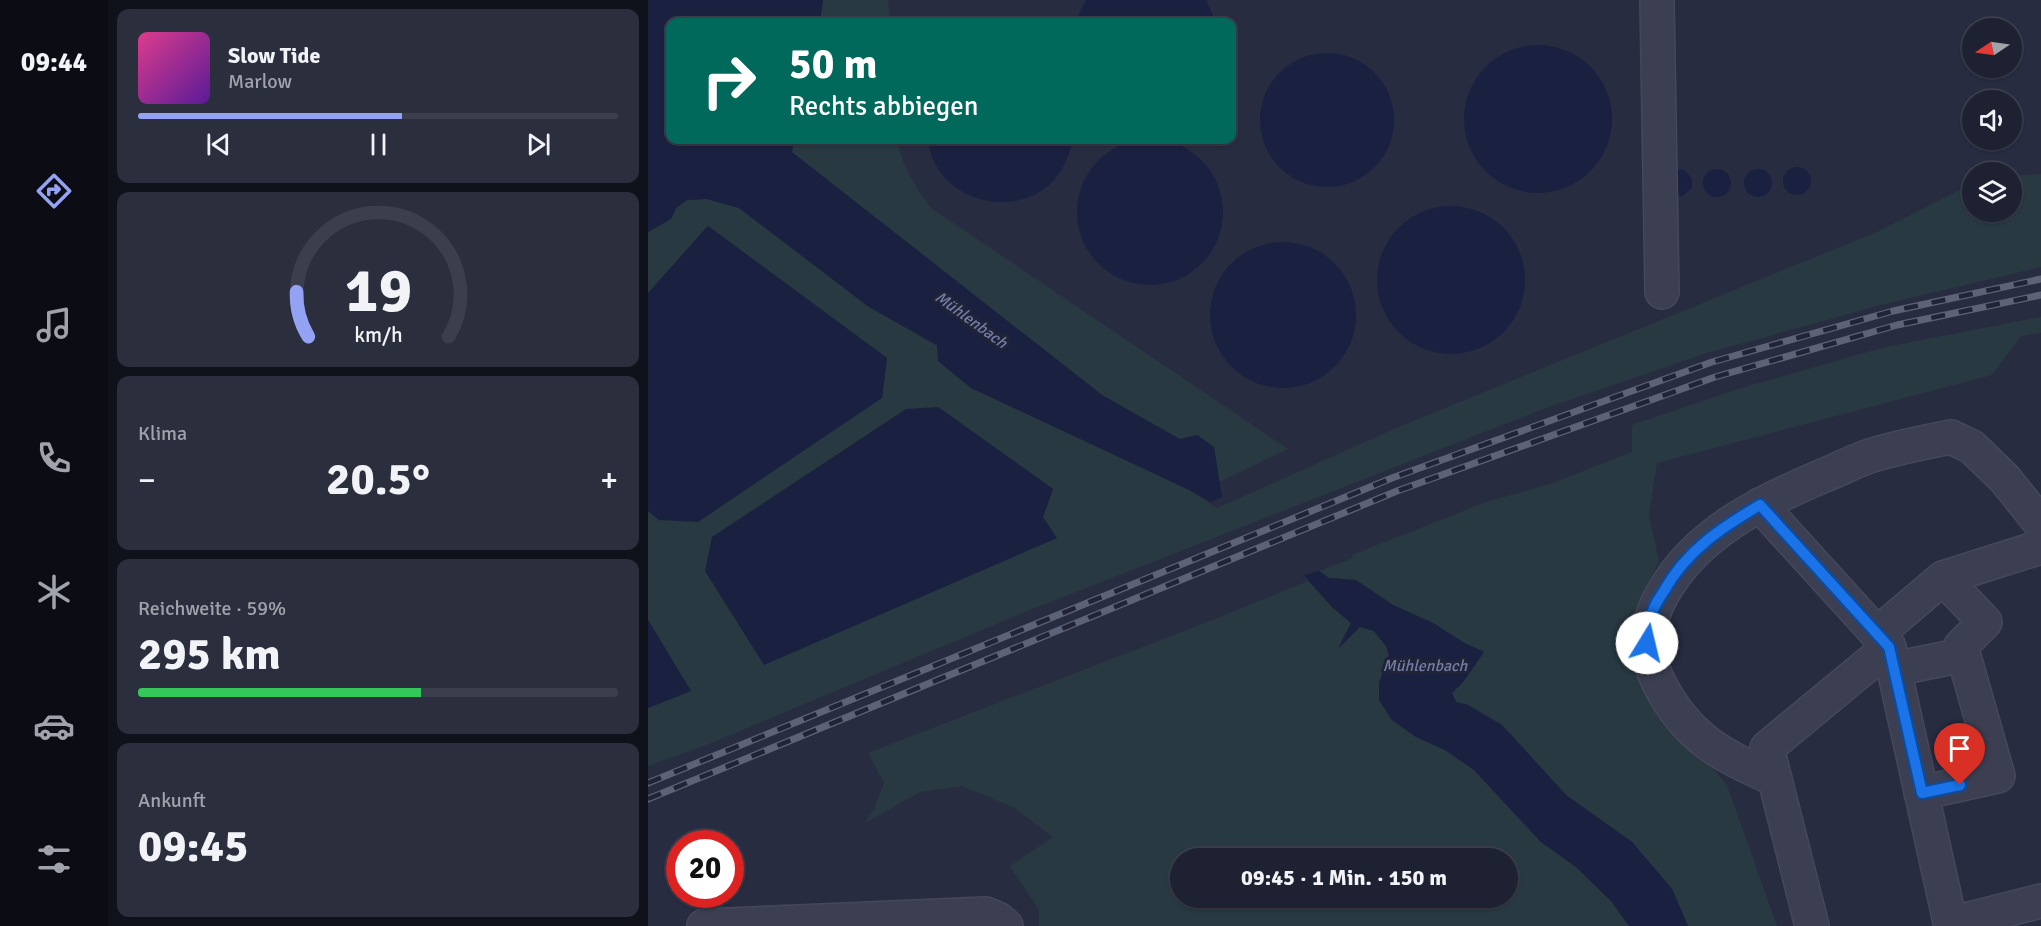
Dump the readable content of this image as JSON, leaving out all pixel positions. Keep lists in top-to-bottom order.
{
  "water": ["Mühlenbach"],
  "north": "left",
  "page": {
    "tabs": "09:44",
    "turn": ["50 m", "Rechts abbiegen"],
    "song": ["Slow Tide", "Marlow"],
    "tile": [
      "Klima",
      ["Reichweite · 59%", "295 km"],
      ["Ankunft", "09:45"]
    ],
    "heat": ["−", "20.5°", "+"],
    "limit": "20",
    "trip": "09:45 · 1 Min. · 150 m",
    "gauge": ["19", "km/h"]
  }
}
